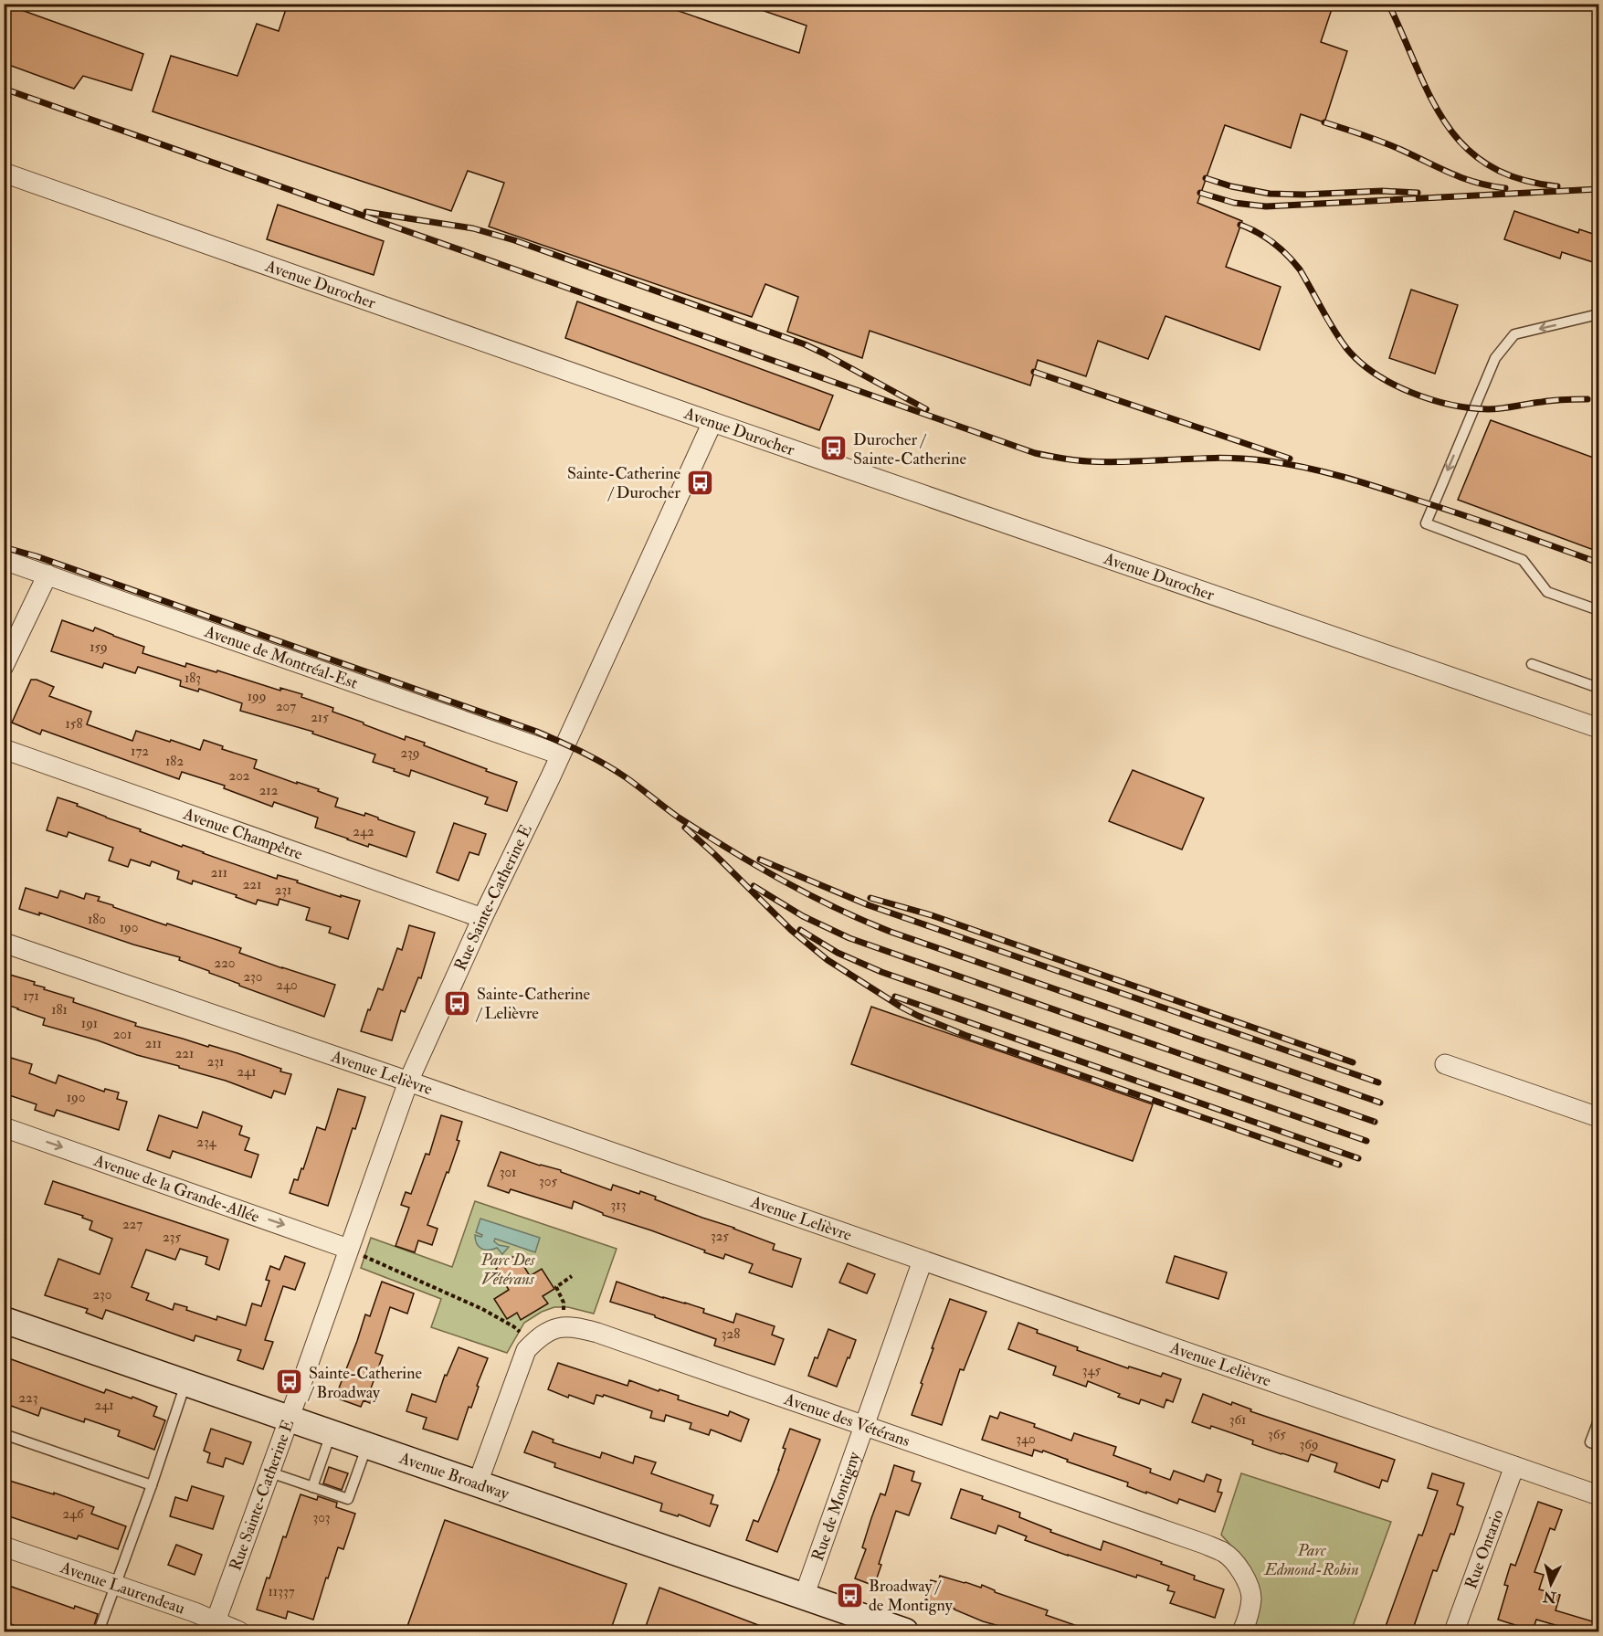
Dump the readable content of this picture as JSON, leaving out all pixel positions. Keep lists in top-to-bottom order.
{
  "streets": {
    "street": [
      "Avenue Durocher",
      "Avenue de Montréal-Est",
      "Avenue Champêtre",
      "Rue Sainte-Catherine E",
      "Avenue Lelièvre",
      "Avenue de la Grande-Allée",
      "Avenue des Vétérans",
      "Avenue Broadway",
      "Rue de Montigny",
      "Rue Ontario",
      "Avenue Laurendeau"
    ]
  },
  "crossings": [
    ["Avenue Durocher", "Rue Sainte-Catherine E"],
    ["Avenue de Montréal-Est", "Rue Sainte-Catherine E"],
    ["Avenue Champêtre", "Rue Sainte-Catherine E"],
    ["Rue Sainte-Catherine E", "Avenue Lelièvre"],
    ["Rue Sainte-Catherine E", "Avenue de la Grande-Allée"],
    ["Rue Sainte-Catherine E", "Avenue Broadway"],
    ["Rue Sainte-Catherine E", "Avenue Laurendeau"],
    ["Avenue Lelièvre", "Rue de Montigny"],
    ["Avenue Lelièvre", "Rue Ontario"],
    ["Avenue des Vétérans", "Rue de Montigny"],
    ["Avenue Broadway", "Rue de Montigny"]
  ],
  "one_way": ["Avenue de la Grande-Allée"],
  "parks": ["Parc Des Vétérans", "Parc Edmond-Robin"],
  "places": {
    "bus stop": [
      "Durocher / Sainte-Catherine",
      "Sainte-Catherine / Durocher",
      "Sainte-Catherine / Lelièvre",
      "Sainte-Catherine / Broadway",
      "Broadway / de Montigny"
    ]
  },
  "house_numbers": [
    "159",
    "183",
    "199",
    "207",
    "215",
    "158",
    "172",
    "239",
    "182",
    "202",
    "212",
    "242",
    "211",
    "221",
    "231",
    "180",
    "190",
    "220",
    "230",
    "240",
    "171",
    "181",
    "191",
    "201",
    "211",
    "221",
    "231",
    "241",
    "190",
    "234",
    "301",
    "305",
    "313",
    "227",
    "325",
    "235",
    "230",
    "328",
    "345",
    "223",
    "241",
    "361",
    "365",
    "340",
    "369",
    "246",
    "303",
    "11337"
  ],
  "north": "bottom"
}
